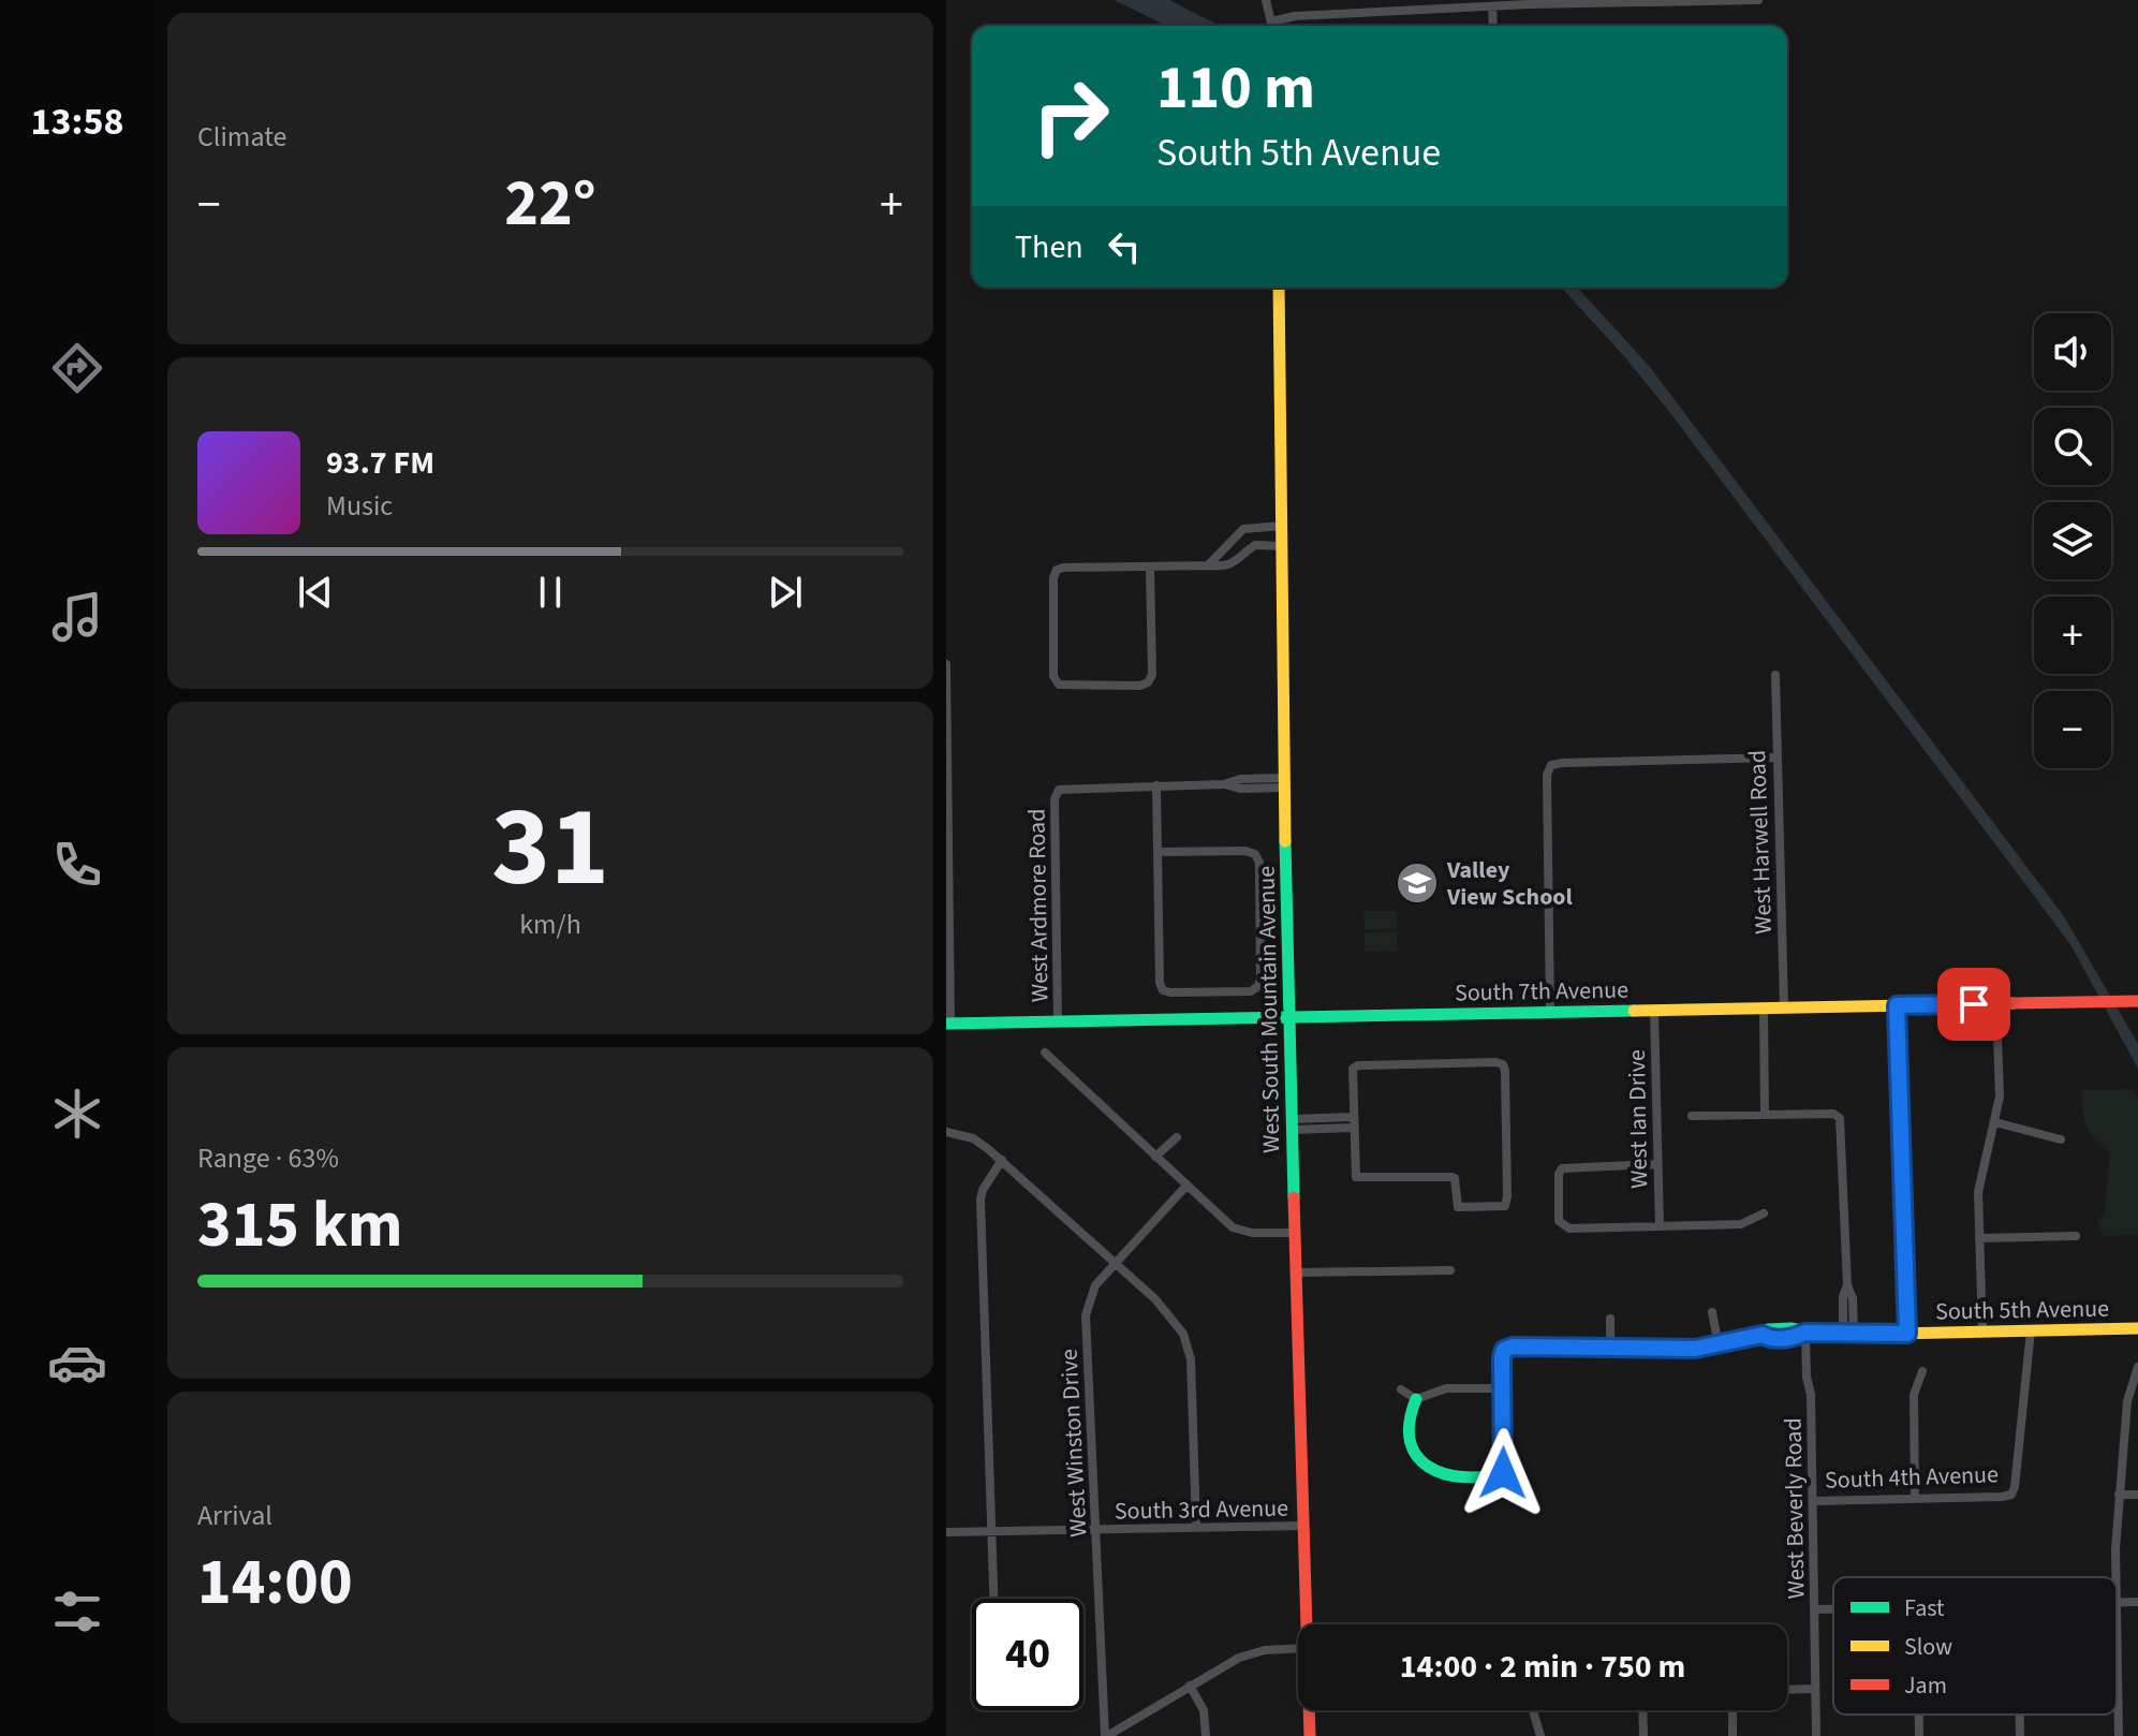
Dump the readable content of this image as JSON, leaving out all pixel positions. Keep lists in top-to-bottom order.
{
  "streets": {
    "street": [
      "West Harwell Road",
      "West Ardmore Road",
      "South 7th Avenue",
      "West South Mountain Avenue",
      "West Ian Drive",
      "South 5th Avenue",
      "West Winston Drive",
      "South 4th Avenue",
      "South 3rd Avenue",
      "West Beverly Road"
    ]
  },
  "crossings": [
    ["West Harwell Road", "South 7th Avenue"],
    ["West Ardmore Road", "South 7th Avenue"],
    ["South 7th Avenue", "West South Mountain Avenue"],
    ["South 7th Avenue", "West Ian Drive"],
    ["West South Mountain Avenue", "South 3rd Avenue"],
    ["South 5th Avenue", "South 4th Avenue"],
    ["South 5th Avenue", "West Beverly Road"],
    ["West Winston Drive", "South 3rd Avenue"],
    ["South 4th Avenue", "West Beverly Road"]
  ],
  "places": {
    "school or university": ["Valley View School"]
  },
  "legend": ["Fast", "Slow", "Jam"],
  "page": {
    "tabs": "13:58",
    "tile": [
      "Climate",
      ["31", "km/h"],
      ["Range · 63%", "315 km"],
      ["Arrival", "14:00"]
    ],
    "turn": ["110 m", "South 5th Avenue"],
    "heat": ["−", "22°", "+"],
    "then": "Then",
    "map_buttons": ["+", "−"],
    "song": ["93.7 FM", "Music"],
    "limit": "40",
    "trip": "14:00 · 2 min · 750 m"
  }
}
